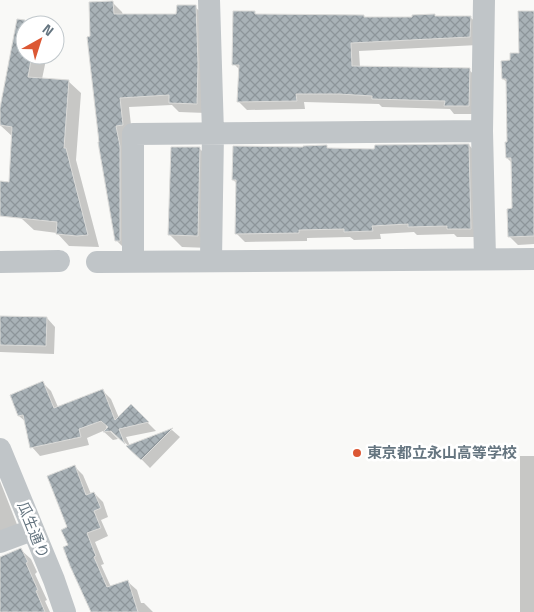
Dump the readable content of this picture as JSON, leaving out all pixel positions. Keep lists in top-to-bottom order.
{
  "streets": {
    "street": ["瓜生通り"]
  },
  "places": ["東京都立永山高等学校"],
  "north": "top right"
}
